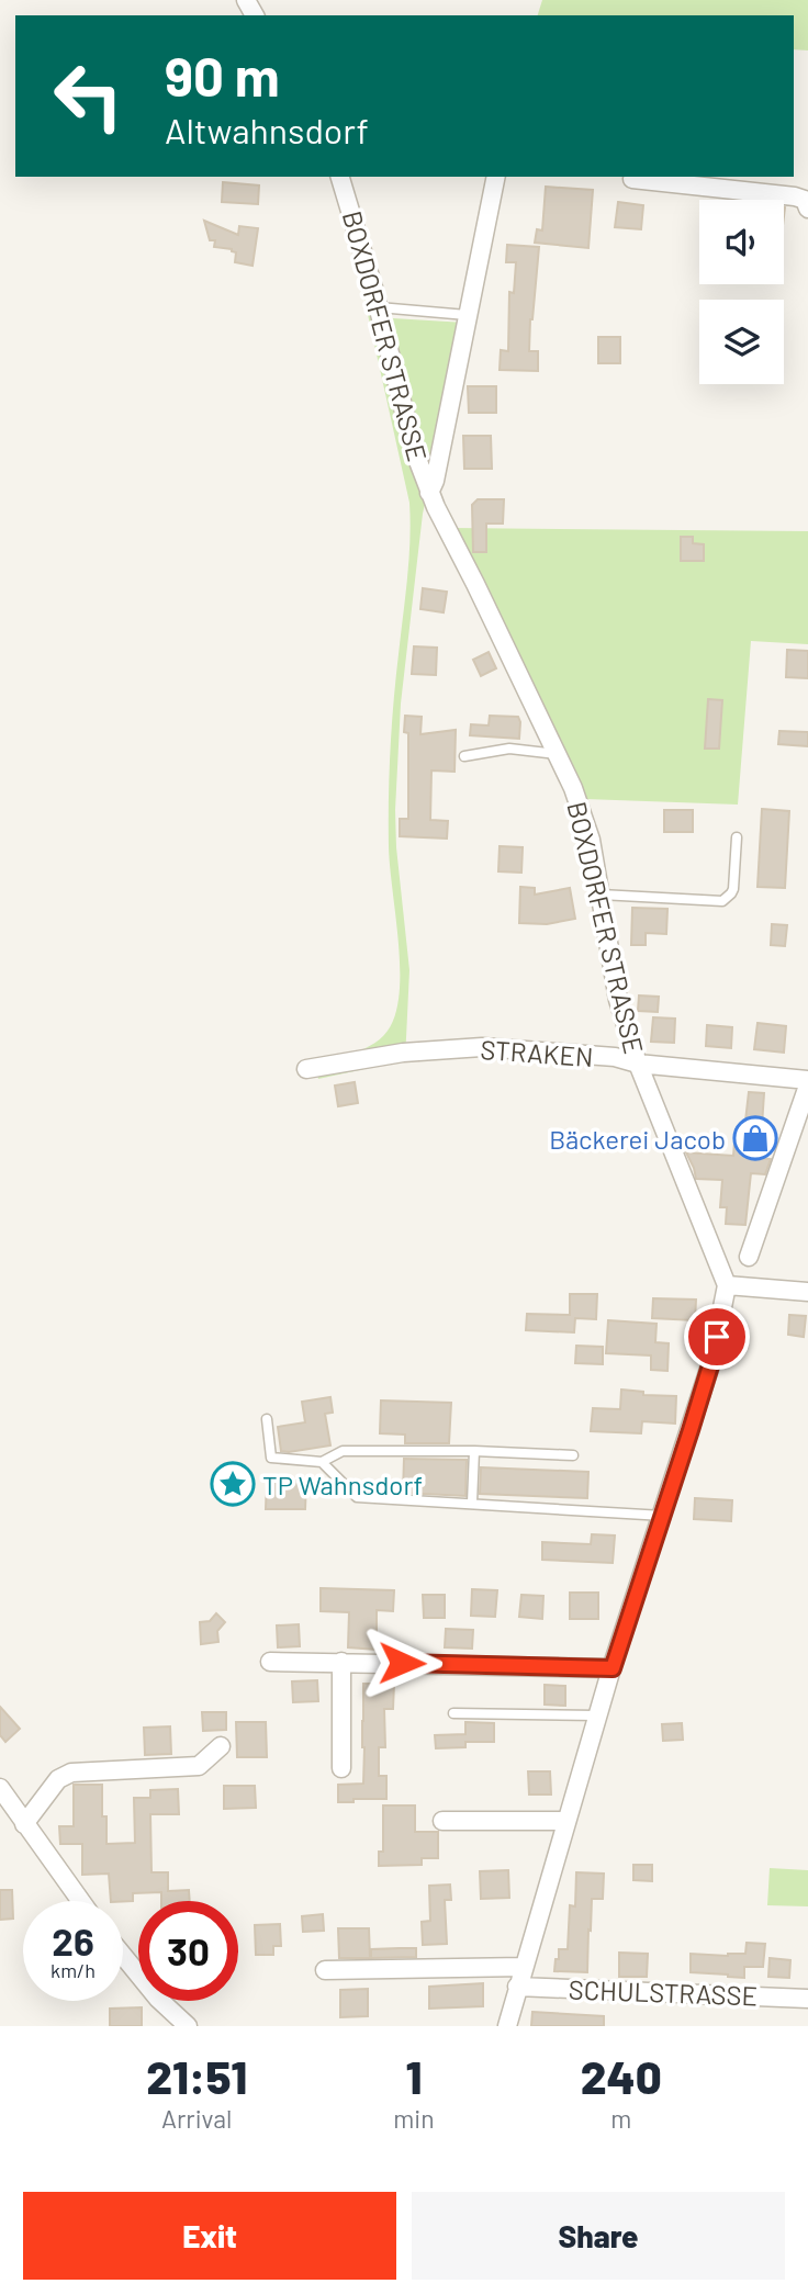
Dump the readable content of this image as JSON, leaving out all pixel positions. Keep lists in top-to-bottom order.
{
  "streets": {
    "street": ["BOXDORFER STRASSE", "STRAKEN", "SCHULSTRASSE"]
  },
  "crossings": [
    ["BOXDORFER STRASSE", "STRAKEN"]
  ],
  "places": {
    "shop": ["Bäckerei Jacob"],
    "place": ["TP Wahnsdorf"]
  },
  "page": {
    "turn": ["90 m", "Altwahnsdorf"],
    "speed": "26 km/h",
    "limit": "30",
    "eta": [
      "21:51",
      "Arrival",
      "1",
      "min",
      "240",
      "m"
    ],
    "buttons": ["Exit", "Share"]
  }
}
